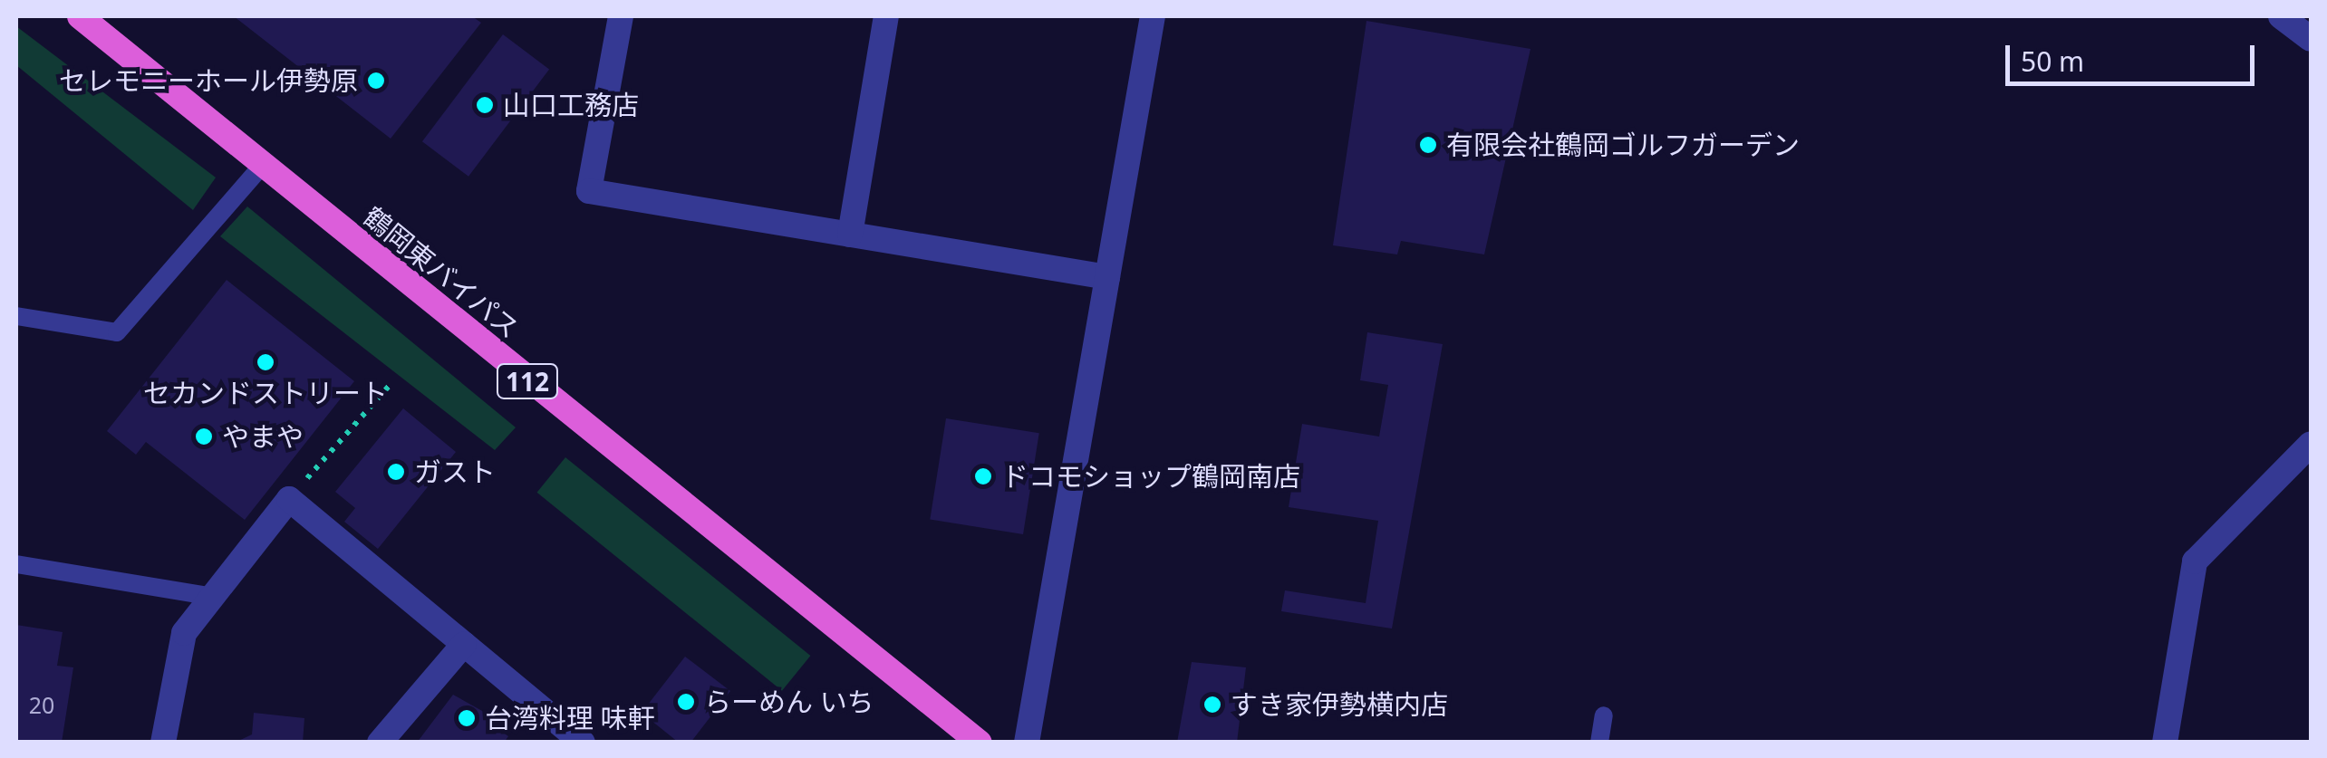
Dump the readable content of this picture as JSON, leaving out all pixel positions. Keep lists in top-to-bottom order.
{
  "streets": {
    "highway": ["鶴岡東バイパス", "112"]
  },
  "places": [
    "セレモニーホール伊勢原",
    "山口工務店",
    "有限会社鶴岡ゴルフガーデン",
    "セカンドストリート",
    "やまや",
    "ガスト",
    "ドコモショップ鶴岡南店",
    "らーめん いち",
    "すき家伊勢横内店",
    "台湾料理 味軒"
  ],
  "house_numbers": ["20"],
  "scale_bar": "50 m"
}
